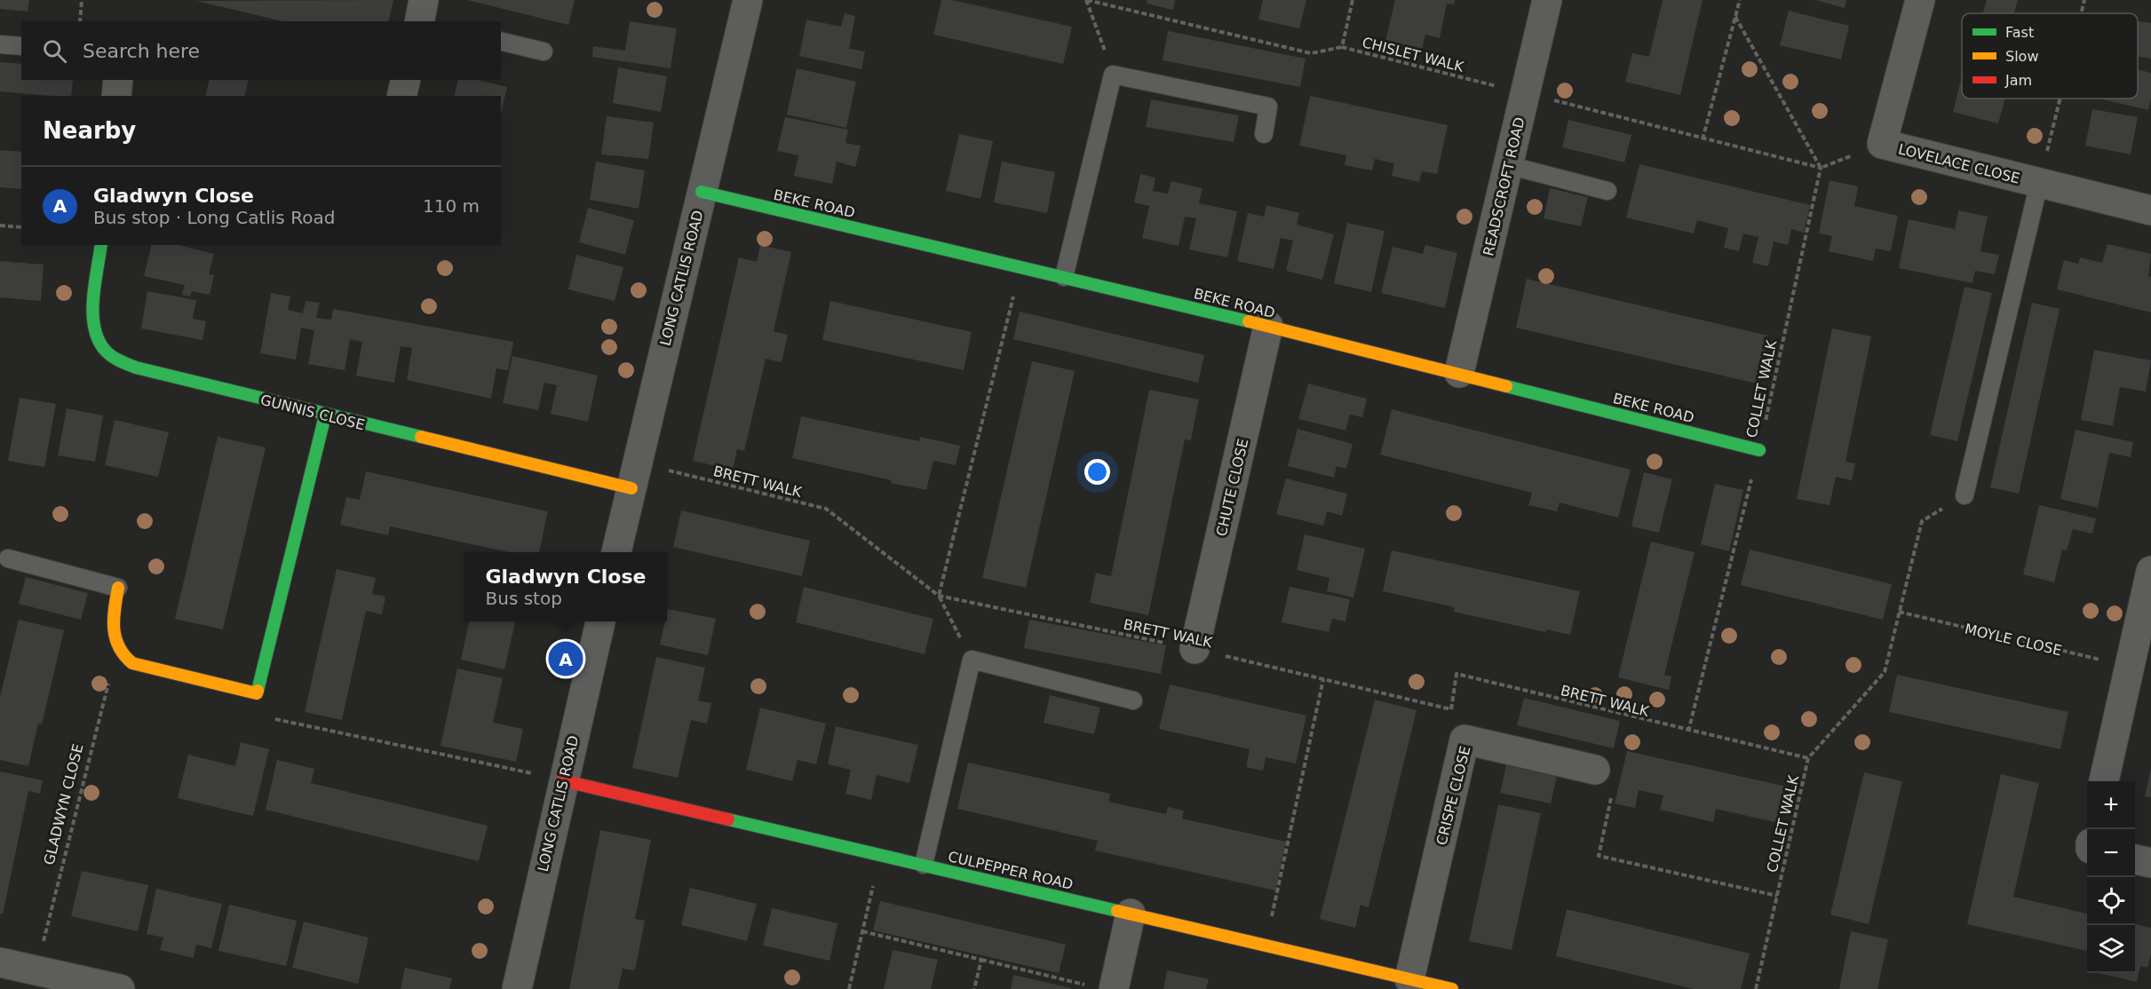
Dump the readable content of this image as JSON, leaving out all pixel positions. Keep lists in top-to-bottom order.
{
  "streets": {
    "street": [
      "LOVELACE CLOSE",
      "READSCROFT ROAD",
      "BEKE ROAD",
      "LONG CATLIS ROAD",
      "GUNNIS CLOSE",
      "CHUTE CLOSE",
      "CRISPE CLOSE",
      "CULPEPPER ROAD"
    ],
    "path": [
      "CHISLET WALK",
      "COLLET WALK",
      "BRETT WALK",
      "MOYLE CLOSE",
      "GLADWYN CLOSE"
    ]
  },
  "crossings": [
    ["CHISLET WALK", "READSCROFT ROAD"],
    ["READSCROFT ROAD", "BEKE ROAD"],
    ["BEKE ROAD", "LONG CATLIS ROAD"],
    ["BEKE ROAD", "COLLET WALK"],
    ["BEKE ROAD", "CHUTE CLOSE"],
    ["LONG CATLIS ROAD", "GUNNIS CLOSE"],
    ["LONG CATLIS ROAD", "BRETT WALK"],
    ["LONG CATLIS ROAD", "CULPEPPER ROAD"],
    ["COLLET WALK", "BRETT WALK"],
    ["COLLET WALK", "MOYLE CLOSE"],
    ["GUNNIS CLOSE", "BRETT WALK"],
    ["BRETT WALK", "CHUTE CLOSE"],
    ["CRISPE CLOSE", "CULPEPPER ROAD"]
  ],
  "legend": ["Fast", "Slow", "Jam"],
  "page": {
    "search": "Search here",
    "heading": "Nearby",
    "list": [
      {
        "mark": "A",
        "name": "Gladwyn Close",
        "note": "Bus stop · Long Catlis Road",
        "value": "110 m"
      }
    ],
    "popup": ["Gladwyn Close", "Bus stop"],
    "pins": "A",
    "map_buttons": ["+", "−"]
  }
}
